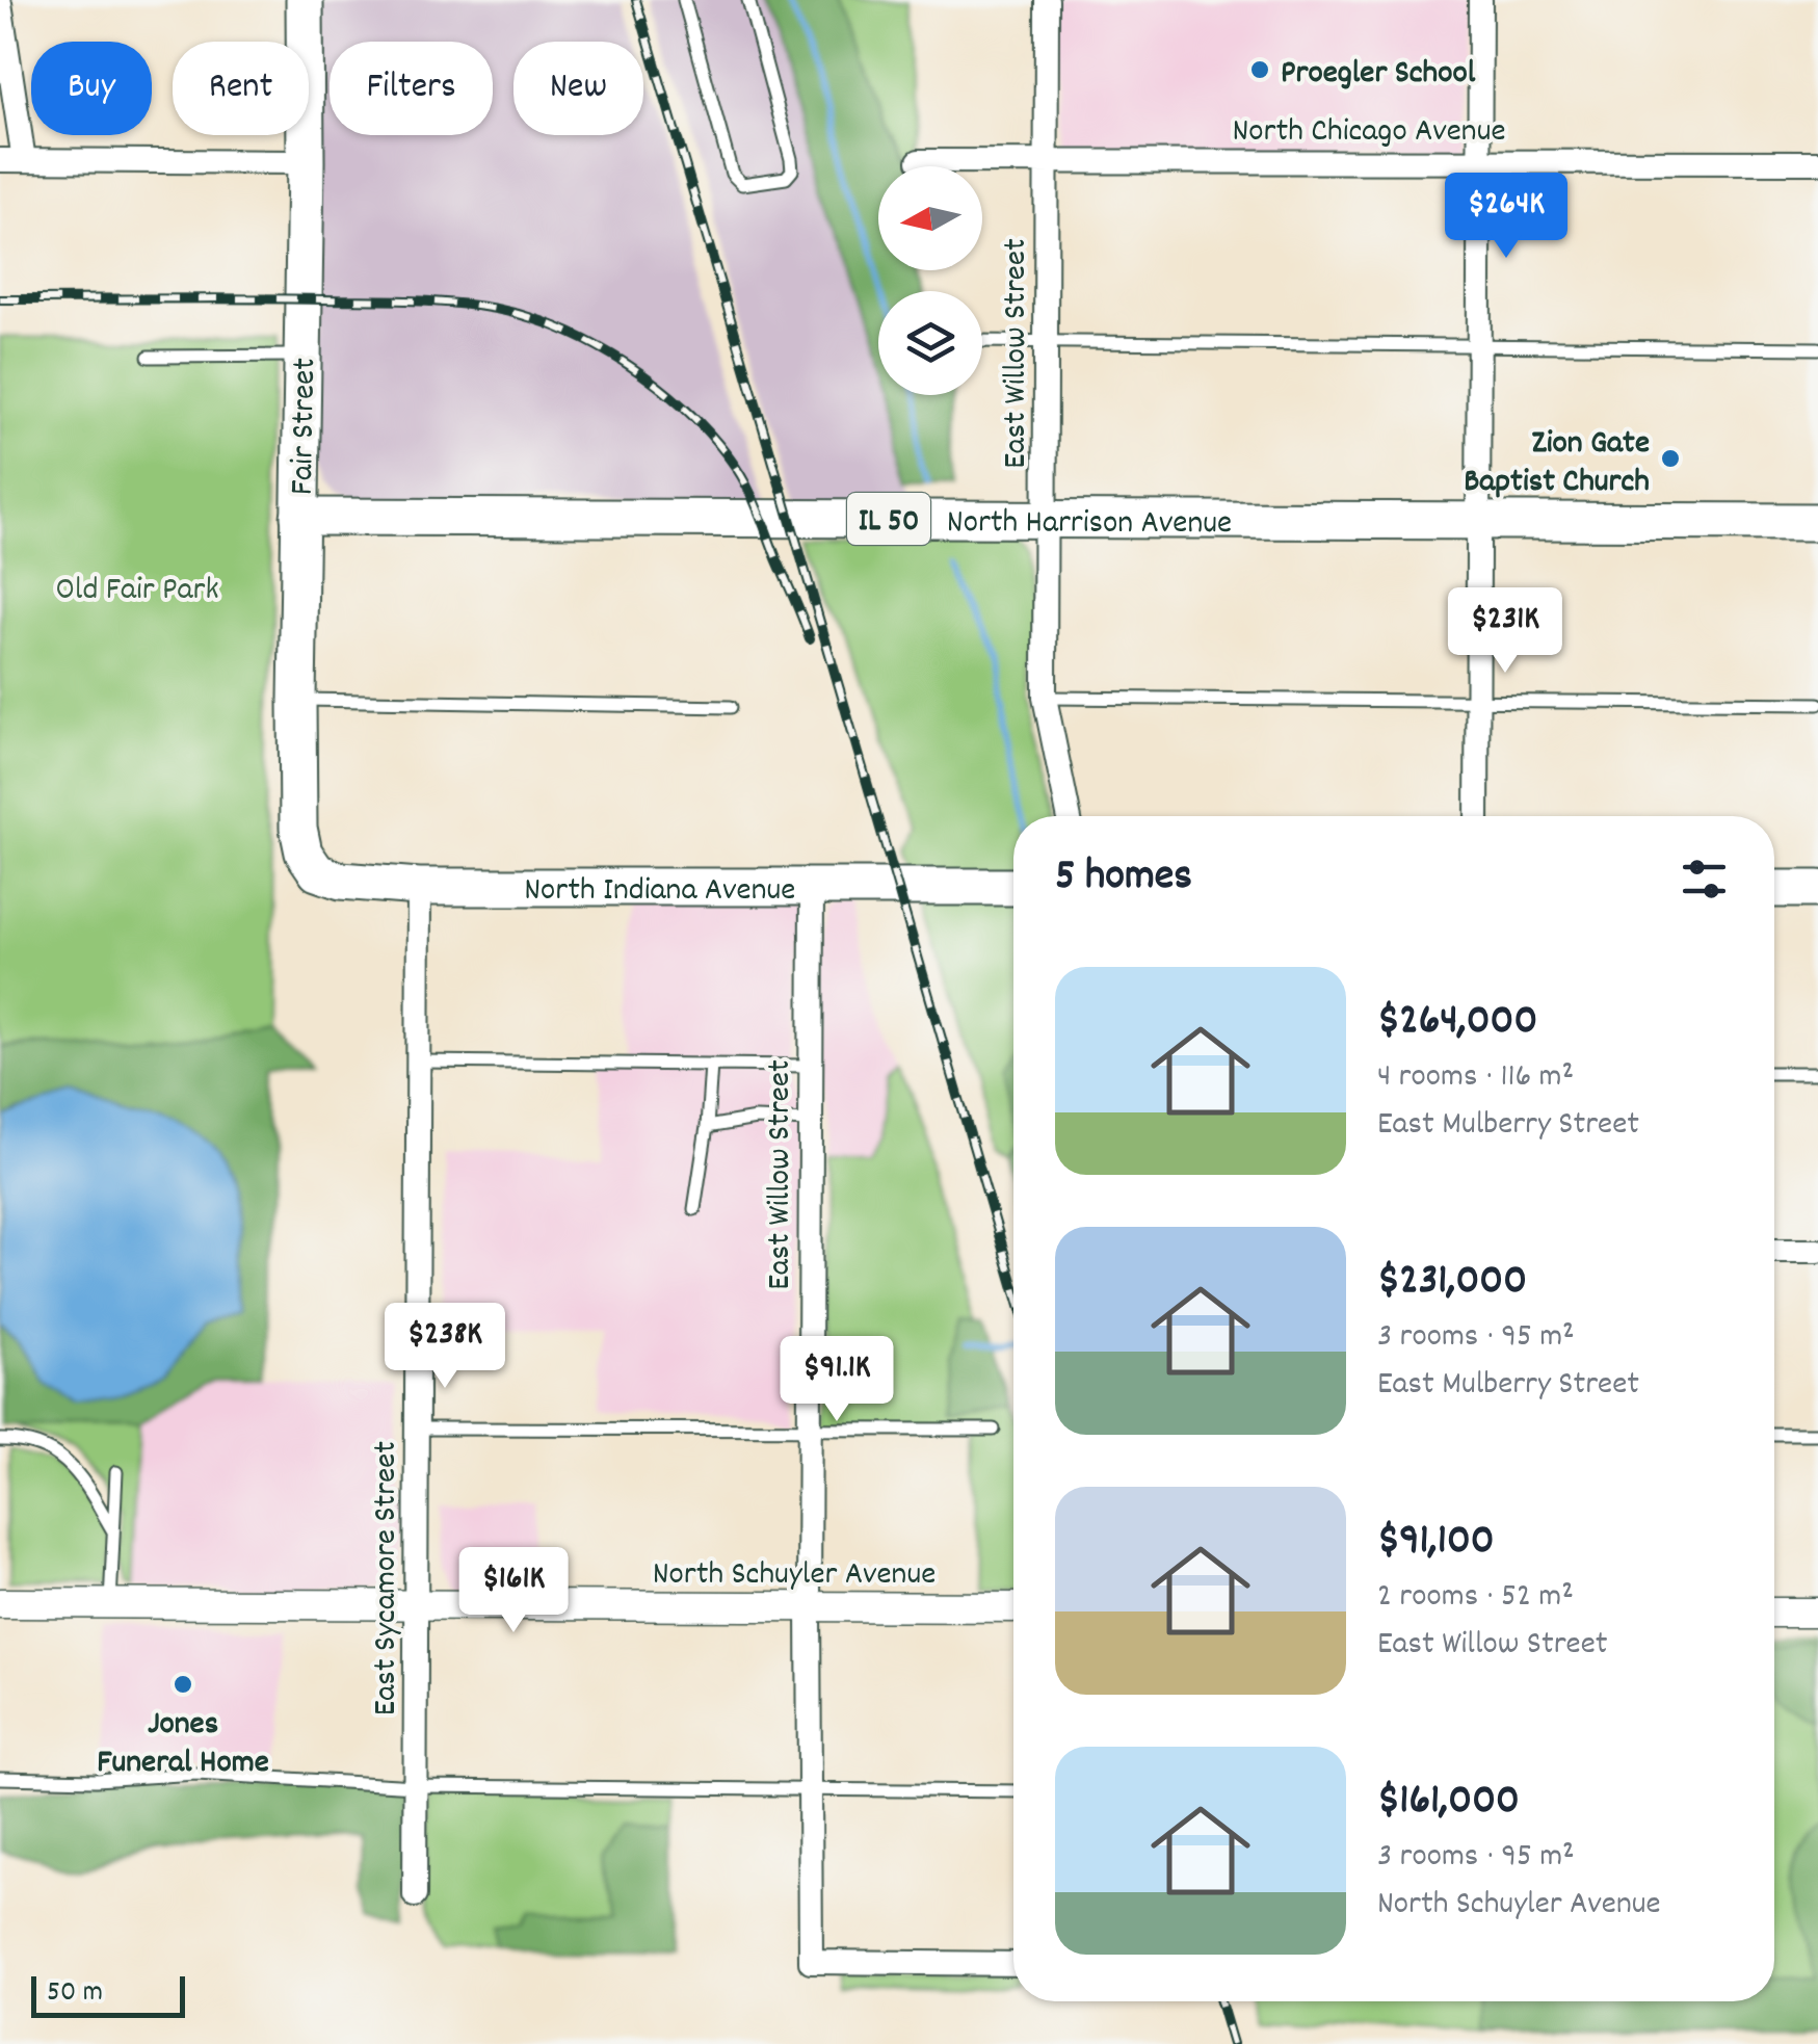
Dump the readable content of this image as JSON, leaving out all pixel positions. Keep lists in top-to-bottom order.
{
  "streets": {
    "main road": [
      "Fair Street",
      "IL 50",
      "North Harrison Avenue",
      "North Indiana Avenue"
    ],
    "street": [
      "North Chicago Avenue",
      "East Willow Street",
      "North Schuyler Avenue",
      "East Sycamore Street"
    ]
  },
  "crossings": [
    ["North Chicago Avenue", "East Willow Street"],
    ["East Willow Street", "North Harrison Avenue"],
    ["East Willow Street", "North Indiana Avenue"],
    ["East Willow Street", "North Schuyler Avenue"],
    ["Fair Street", "North Harrison Avenue"],
    ["Fair Street", "North Indiana Avenue"],
    ["North Indiana Avenue", "East Sycamore Street"],
    ["North Schuyler Avenue", "East Sycamore Street"]
  ],
  "parks": ["Old Fair Park"],
  "places": ["Proegler School", "Zion Gate Baptist Church", "Jones Funeral Home"],
  "scale_bar": "50 m",
  "north": "left",
  "page": {
    "chip": [
      "Buy",
      "Rent",
      "Filters",
      "New"
    ],
    "price": [
      "$264K",
      "$231K",
      "$238K",
      "$91.1K",
      "$161K"
    ],
    "heading": "5 homes",
    "list": [
      {
        "name": "$264,000",
        "note": "4 rooms · 116 m² · East Mulberry Street"
      },
      {
        "name": "$231,000",
        "note": "3 rooms · 95 m² · East Mulberry Street"
      },
      {
        "name": "$91,100",
        "note": "2 rooms · 52 m² · East Willow Street"
      },
      {
        "name": "$161,000",
        "note": "3 rooms · 95 m² · North Schuyler Avenue"
      }
    ],
    "scale": "50 m"
  }
}
